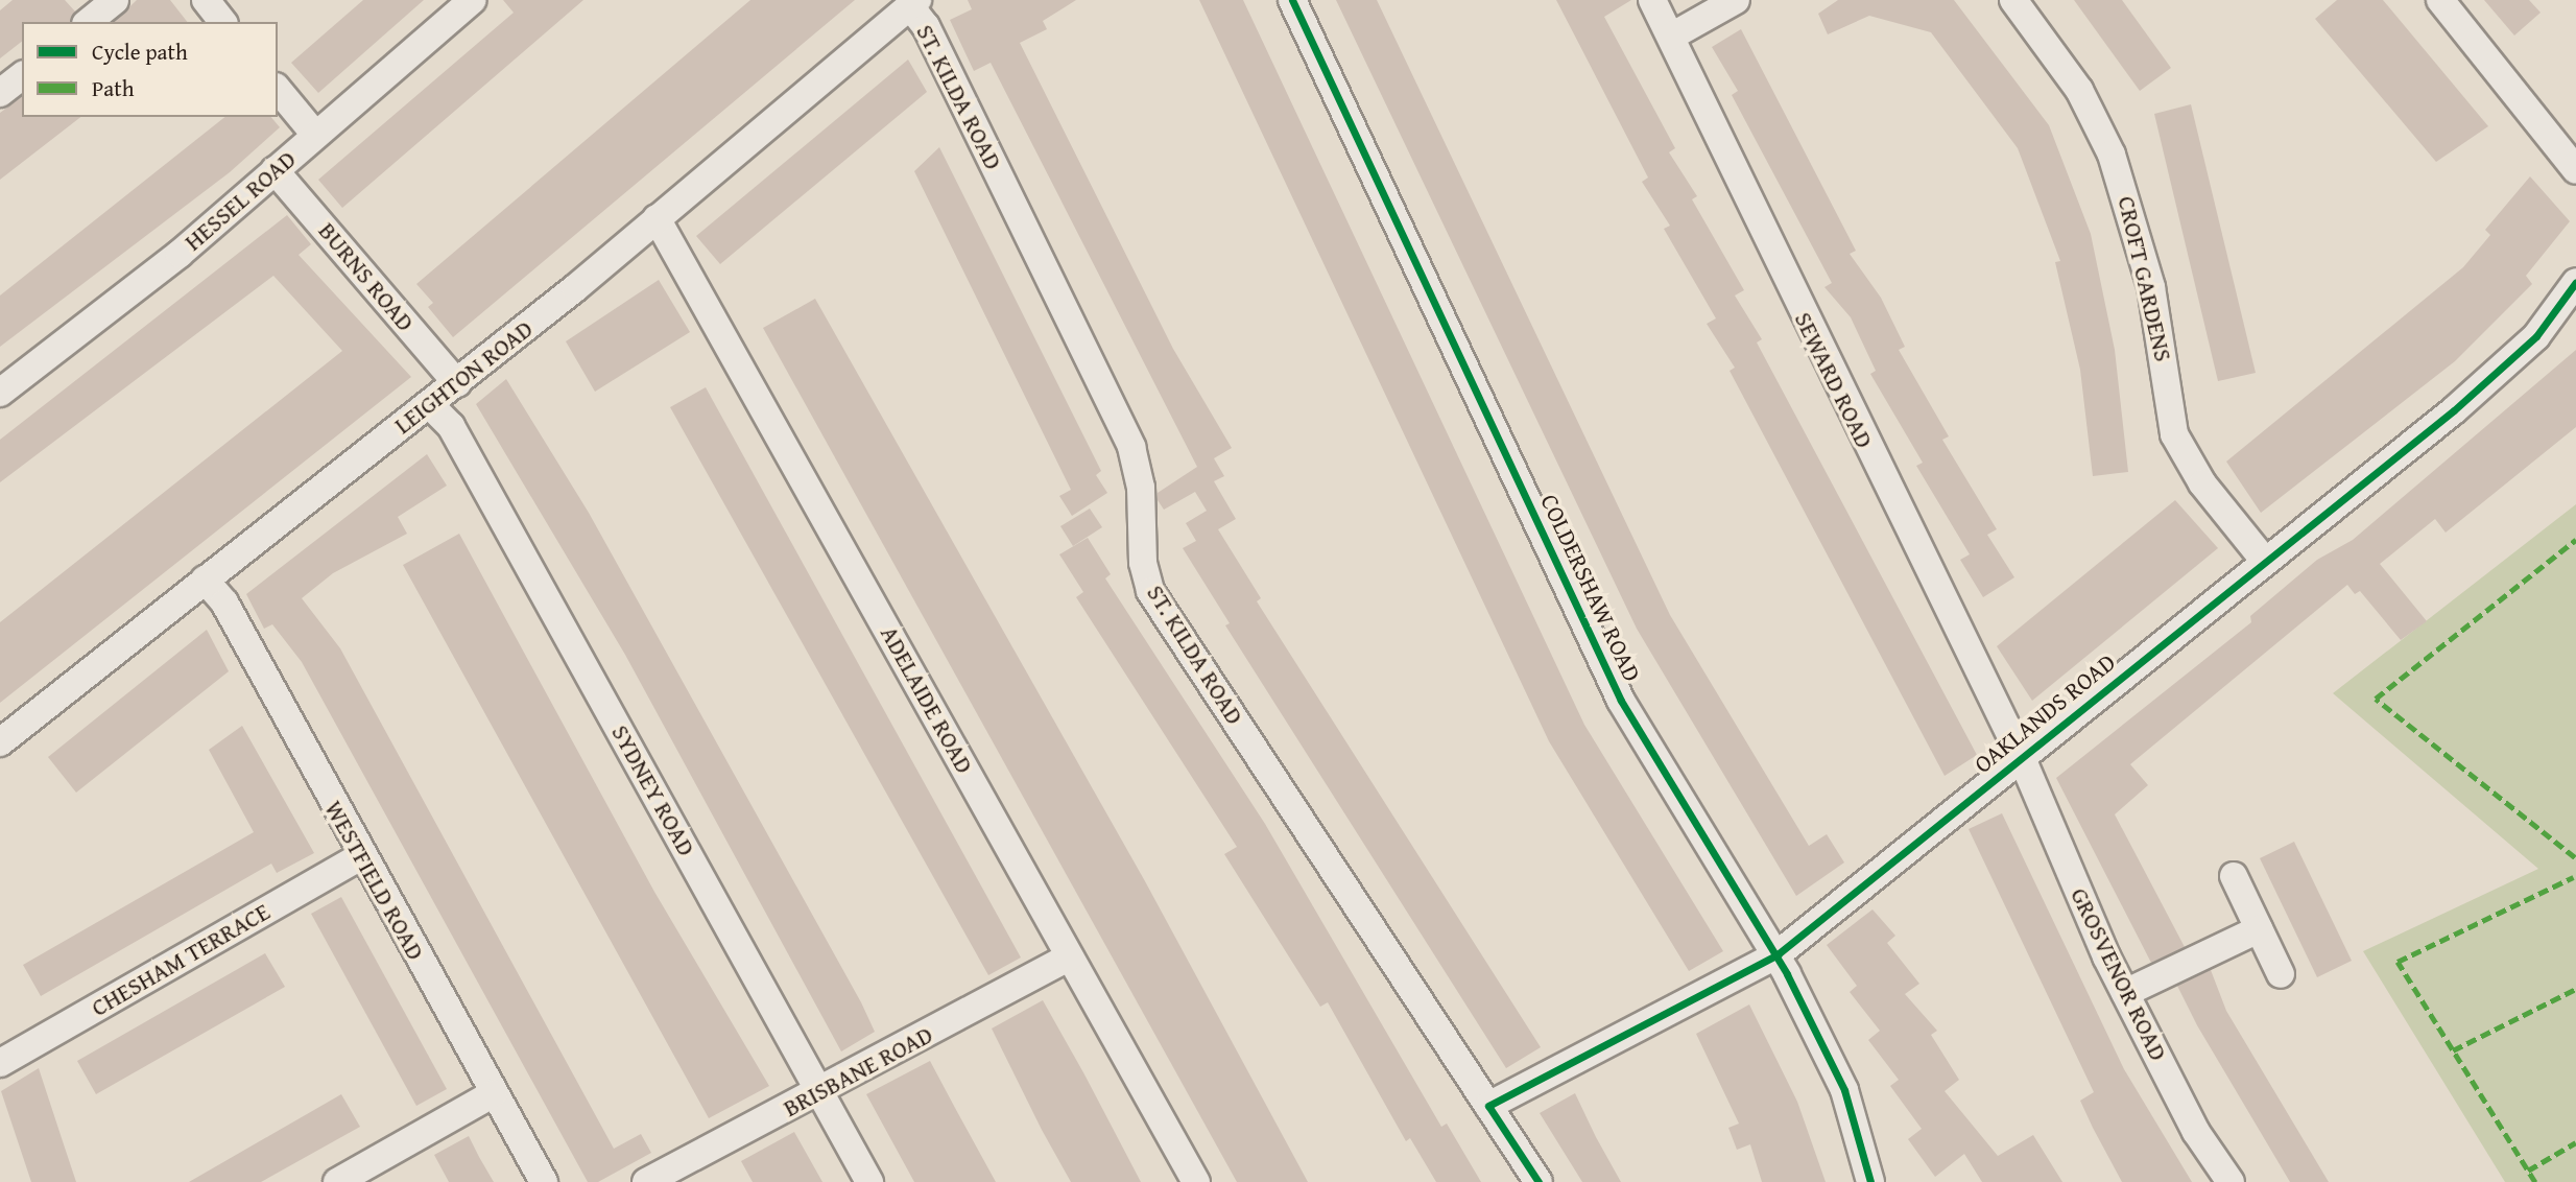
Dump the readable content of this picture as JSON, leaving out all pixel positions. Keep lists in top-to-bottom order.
{
  "streets": {
    "street": [
      "ST. KILDA ROAD",
      "HESSEL ROAD",
      "BURNS ROAD",
      "CROFT GARDENS",
      "LEIGHTON ROAD",
      "SEWARD ROAD",
      "COLDERSHAW ROAD",
      "ADELAIDE ROAD",
      "OAKLANDS ROAD",
      "SYDNEY ROAD",
      "WESTFIELD ROAD",
      "CHESHAM TERRACE",
      "GROSVENOR ROAD",
      "BRISBANE ROAD"
    ]
  },
  "crossings": [
    ["ST. KILDA ROAD", "LEIGHTON ROAD"],
    ["ST. KILDA ROAD", "OAKLANDS ROAD"],
    ["HESSEL ROAD", "BURNS ROAD"],
    ["BURNS ROAD", "LEIGHTON ROAD"],
    ["CROFT GARDENS", "OAKLANDS ROAD"],
    ["LEIGHTON ROAD", "ADELAIDE ROAD"],
    ["LEIGHTON ROAD", "SYDNEY ROAD"],
    ["LEIGHTON ROAD", "WESTFIELD ROAD"],
    ["SEWARD ROAD", "OAKLANDS ROAD"],
    ["SEWARD ROAD", "GROSVENOR ROAD"],
    ["COLDERSHAW ROAD", "OAKLANDS ROAD"],
    ["ADELAIDE ROAD", "BRISBANE ROAD"],
    ["OAKLANDS ROAD", "GROSVENOR ROAD"],
    ["SYDNEY ROAD", "BRISBANE ROAD"],
    ["WESTFIELD ROAD", "CHESHAM TERRACE"]
  ],
  "legend": ["Cycle path", "Path"]
}
